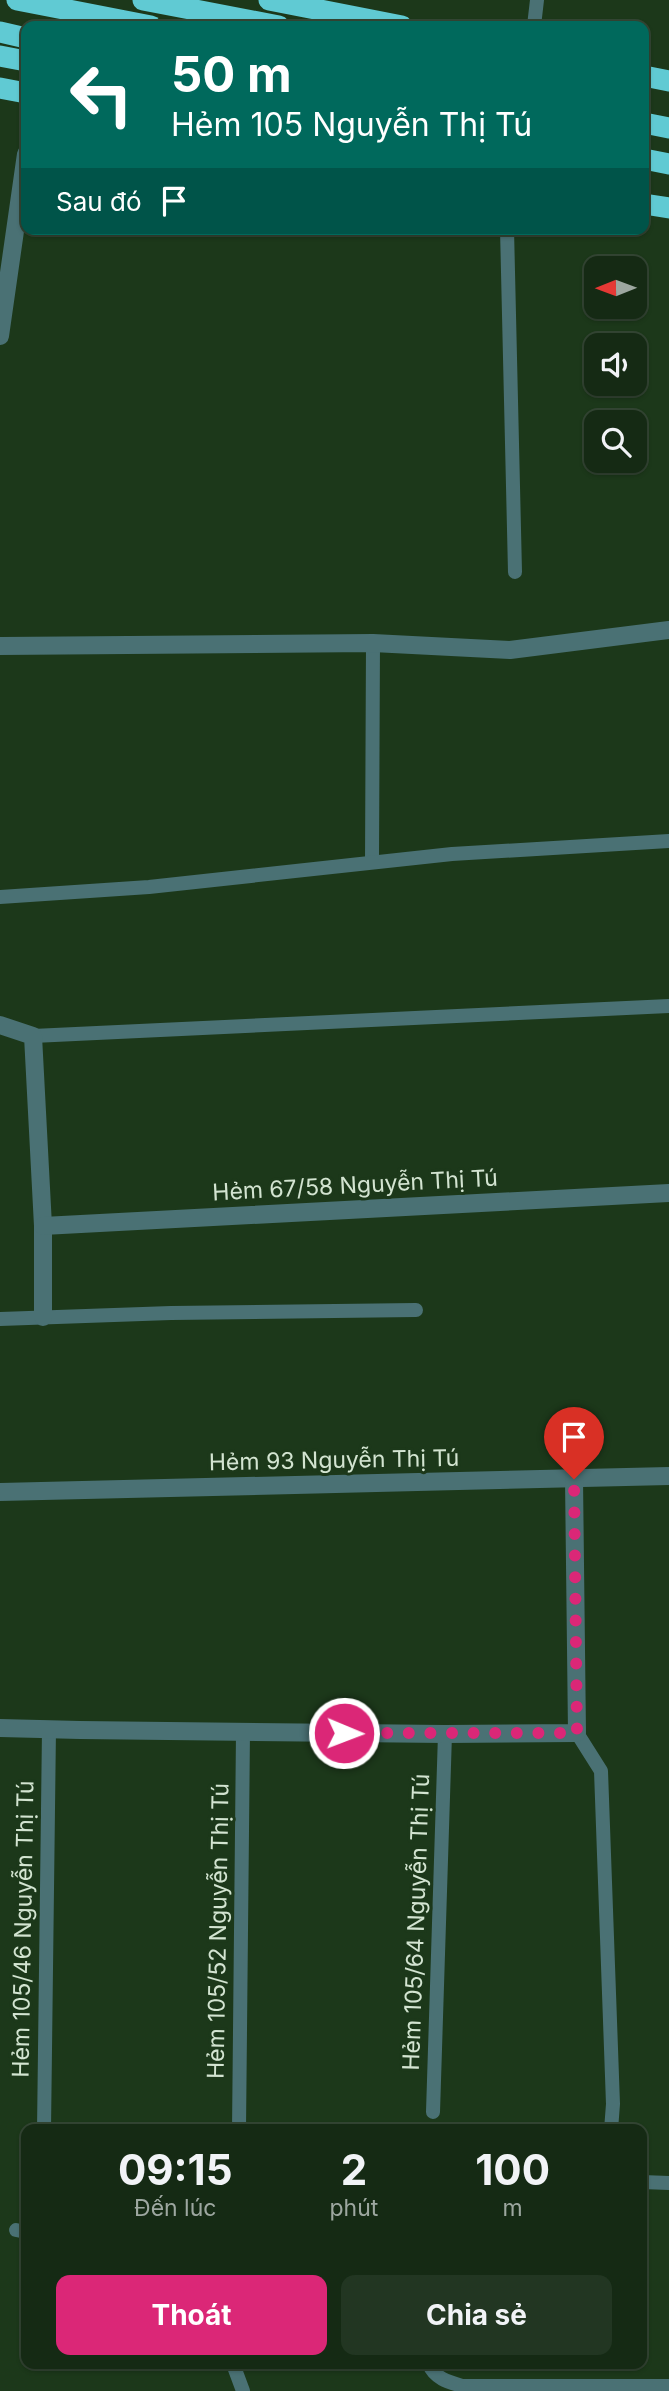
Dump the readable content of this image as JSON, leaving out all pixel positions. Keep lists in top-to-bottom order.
{
  "streets": {
    "street": ["Hẻm 67/58 Nguyễn Thị Tú", "Hẻm 93 Nguyễn Thị Tú"],
    "lane": ["Hẻm 105/64 Nguyễn Thị Tú", "Hẻm 105/46 Nguyễn Thị Tú", "Hẻm 105/52 Nguyễn Thị Tú"]
  },
  "north": "left",
  "page": {
    "turn": ["50 m", "Hẻm 105 Nguyễn Thị Tú"],
    "then": "Sau đó",
    "eta": [
      "09:15",
      "Đến lúc",
      "2",
      "phút",
      "100",
      "m"
    ],
    "buttons": ["Thoát", "Chia sẻ"]
  }
}
